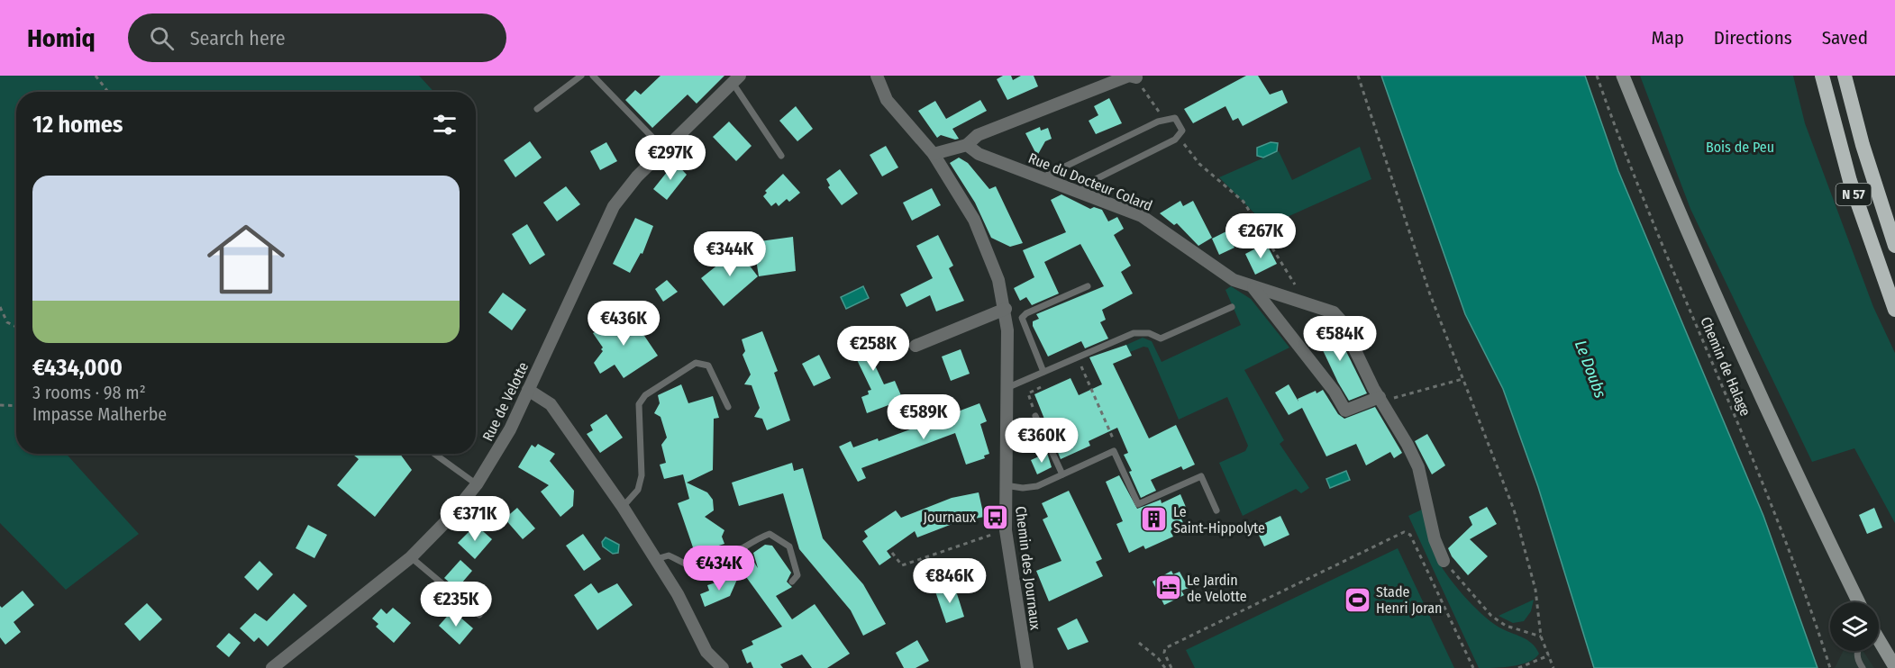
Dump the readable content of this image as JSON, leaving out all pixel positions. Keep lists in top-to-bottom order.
{
  "streets": {
    "highway": ["N 57"],
    "street": ["Rue du Docteur Colard", "Rue de Velotte", "Chemin des Journaux"],
    "path": ["Chemin de Halage"]
  },
  "water": ["Le Doubs"],
  "parks": ["Bois de Peu"],
  "places": {
    "bus stop": ["Journaux"],
    "building": ["Le Saint-Hippolyte"],
    "hotel": ["Le Jardin de Velotte"],
    "sports": ["Stade Henri Joran"]
  },
  "page": {
    "header": "Homiq",
    "search": "Search here",
    "nav": ["Map", "Directions", "Saved"],
    "heading": "12 homes",
    "price": [
      "€297K",
      "€267K",
      "€344K",
      "€436K",
      "€584K",
      "€258K",
      "€589K",
      "€360K",
      "€371K",
      "€434K",
      "€846K",
      "€235K"
    ],
    "list": [
      {
        "name": "€434,000",
        "note": "3 rooms · 98 m² · Impasse Malherbe"
      }
    ]
  }
}
